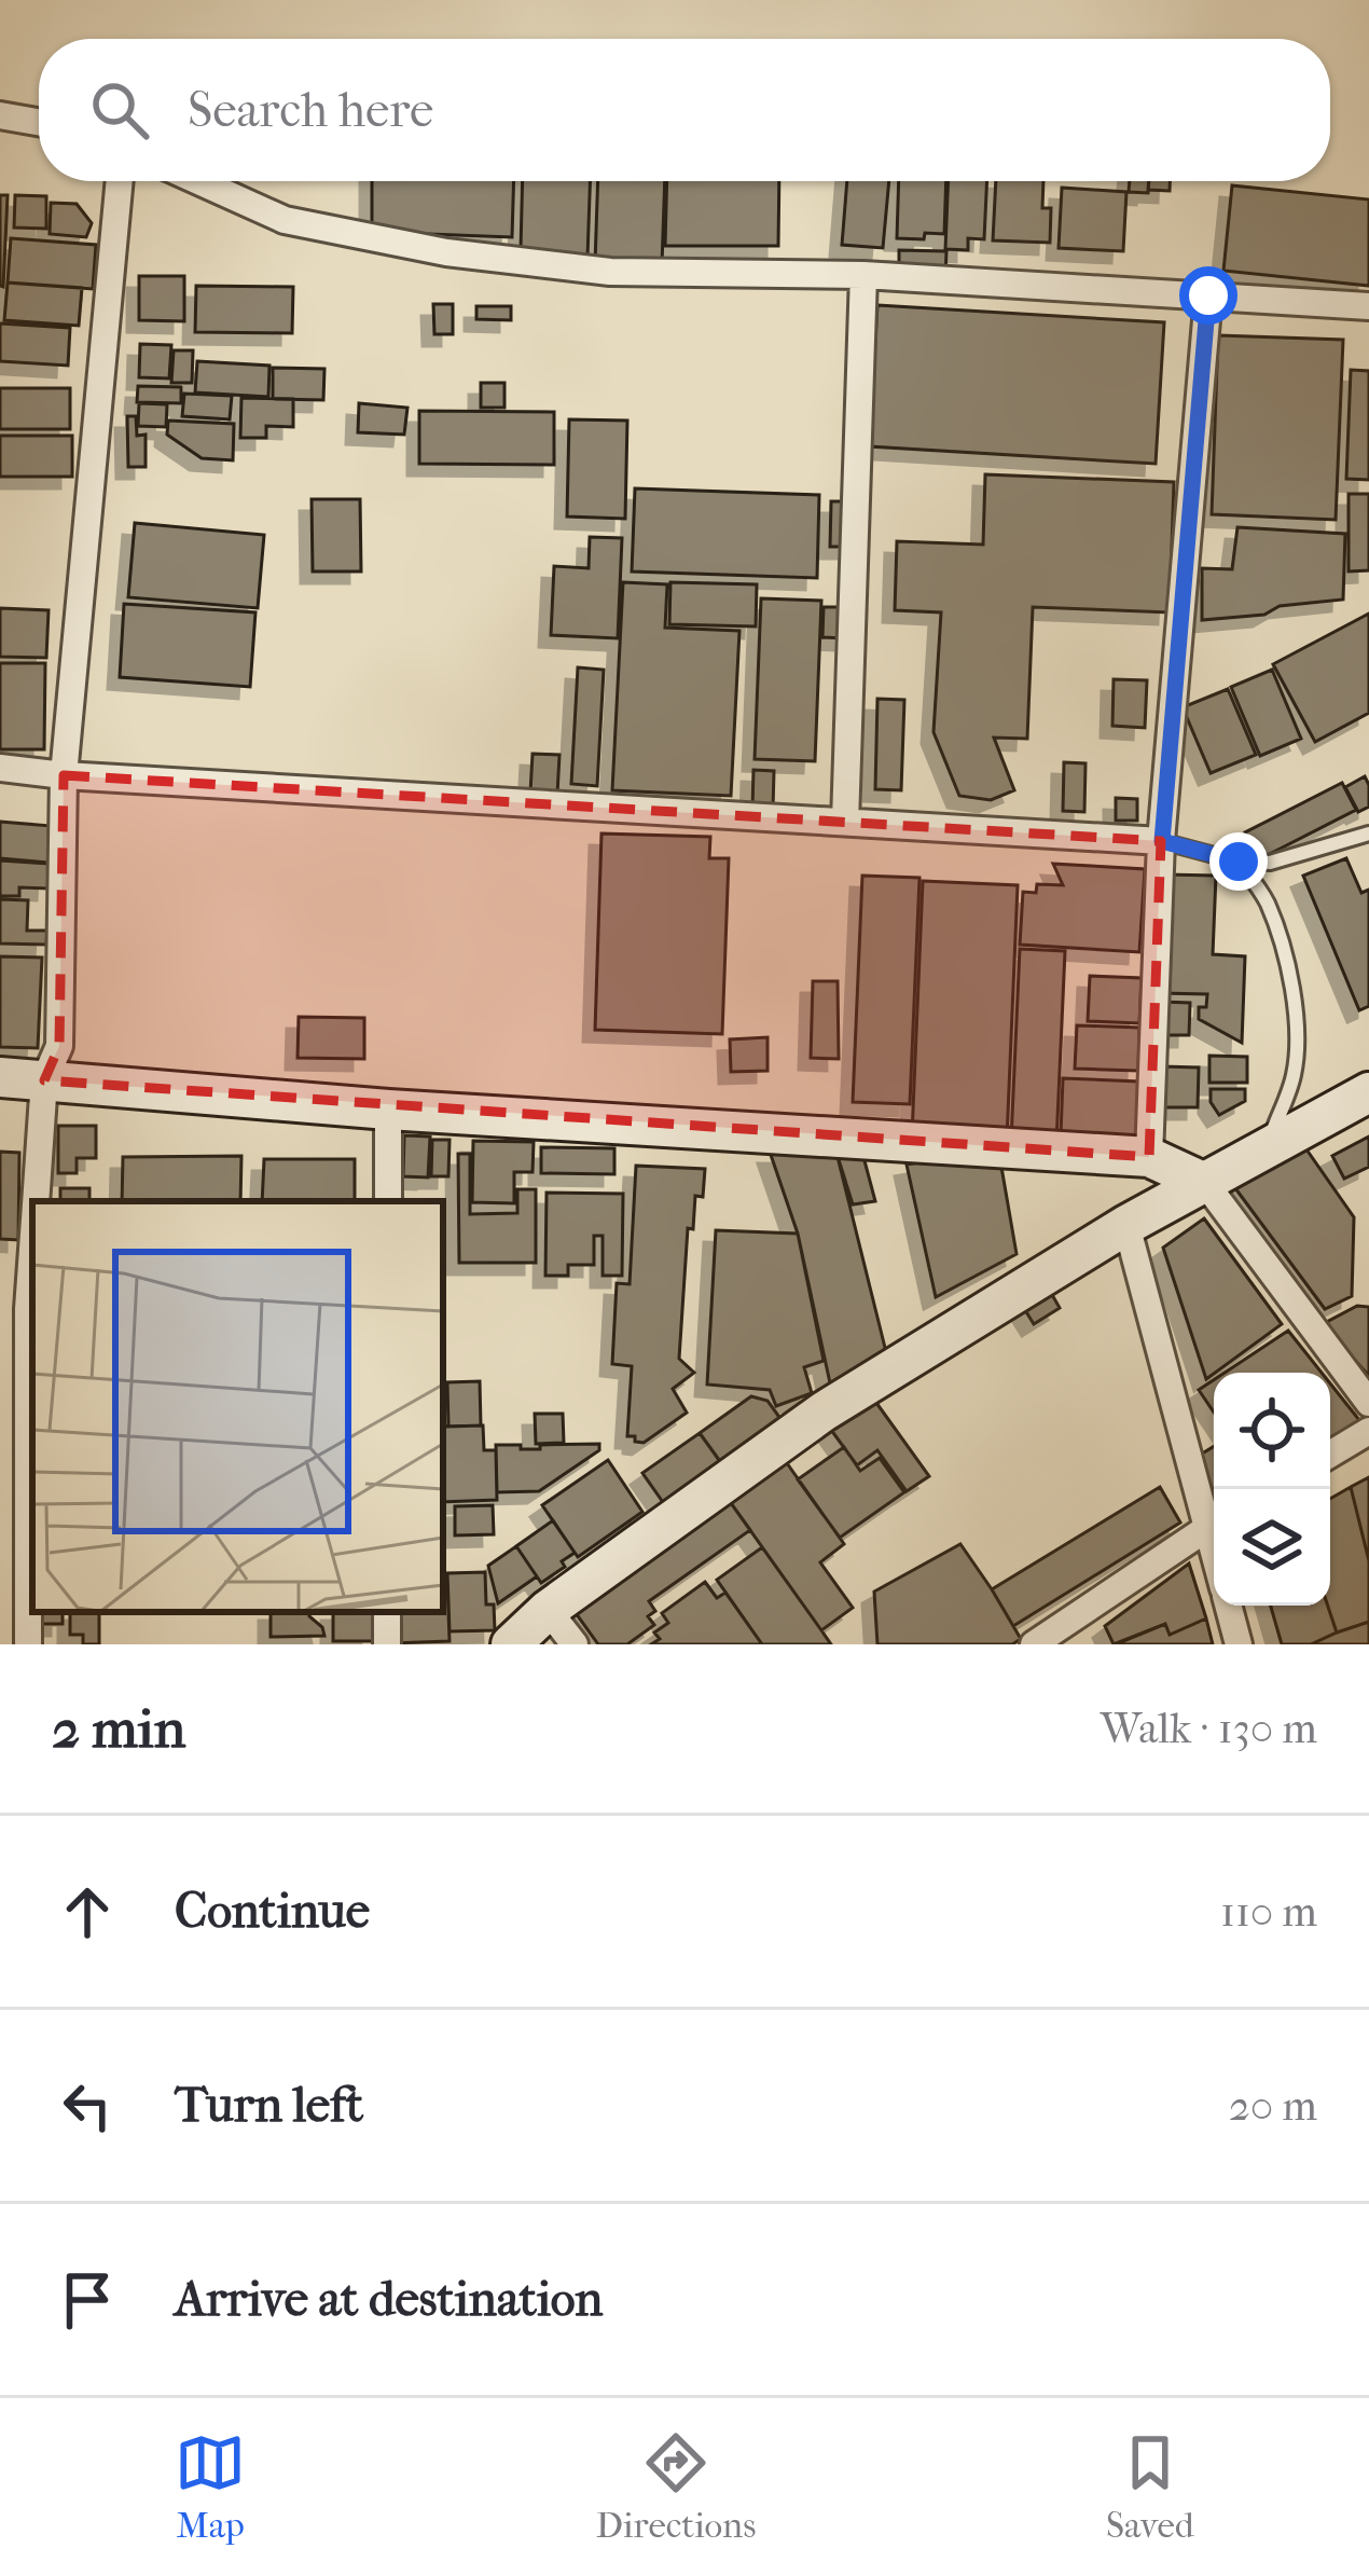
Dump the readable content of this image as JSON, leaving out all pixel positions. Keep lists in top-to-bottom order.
{
  "page": {
    "search": "Search here",
    "heading": ["2 min", "Walk · 130 m"],
    "list": [
      ["Continue", "110 m"],
      ["Turn left", "20 m"],
      "Arrive at destination"
    ],
    "nav": ["Map", "Directions", "Saved"]
  }
}
